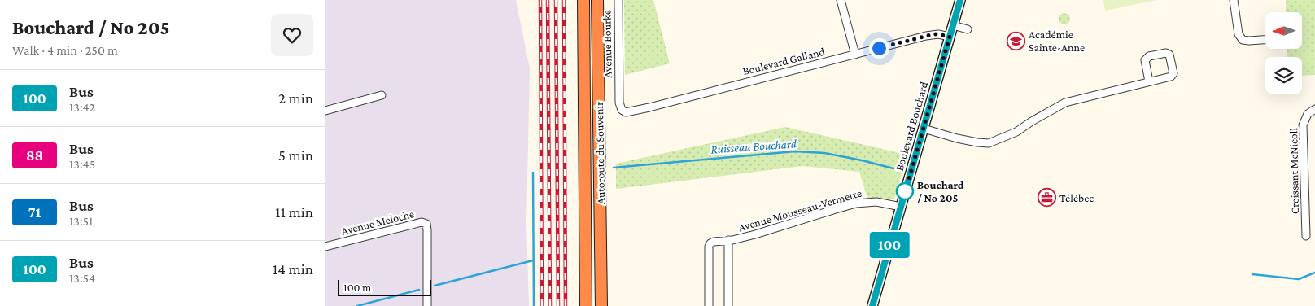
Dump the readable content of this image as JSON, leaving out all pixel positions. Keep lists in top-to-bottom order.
{
  "streets": {
    "highway": ["Autoroute du Souvenir"],
    "main road": ["Boulevard Bouchard"],
    "street": [
      "Avenue Bourke",
      "Boulevard Galland",
      "Croissant McNicoll",
      "Avenue Mousseau-Vermette",
      "Avenue Meloche"
    ]
  },
  "crossings": [
    ["Avenue Bourke", "Boulevard Galland"],
    ["Boulevard Galland", "Boulevard Bouchard"],
    ["Boulevard Bouchard", "Avenue Mousseau-Vermette"]
  ],
  "water": ["Ruisseau Bouchard"],
  "places": {
    "school or university": ["Académie Sainte-Anne"],
    "other": ["Bouchard / No 205"],
    "office": ["Télébec"]
  },
  "lines": ["bus line 100"],
  "scale_bar": "100 m",
  "north": "left",
  "page": {
    "heading": ["Bouchard / No 205", "Walk · 4 min · 250 m"],
    "on_map": "100",
    "list": [
      {
        "mark": "100",
        "name": "Bus",
        "note": "13:42",
        "value": "2 min"
      },
      {
        "mark": "88",
        "name": "Bus",
        "note": "13:45",
        "value": "5 min"
      },
      {
        "mark": "71",
        "name": "Bus",
        "note": "13:51",
        "value": "11 min"
      },
      {
        "mark": "100",
        "name": "Bus",
        "note": "13:54",
        "value": "14 min"
      }
    ],
    "scale": "100 m"
  }
}
